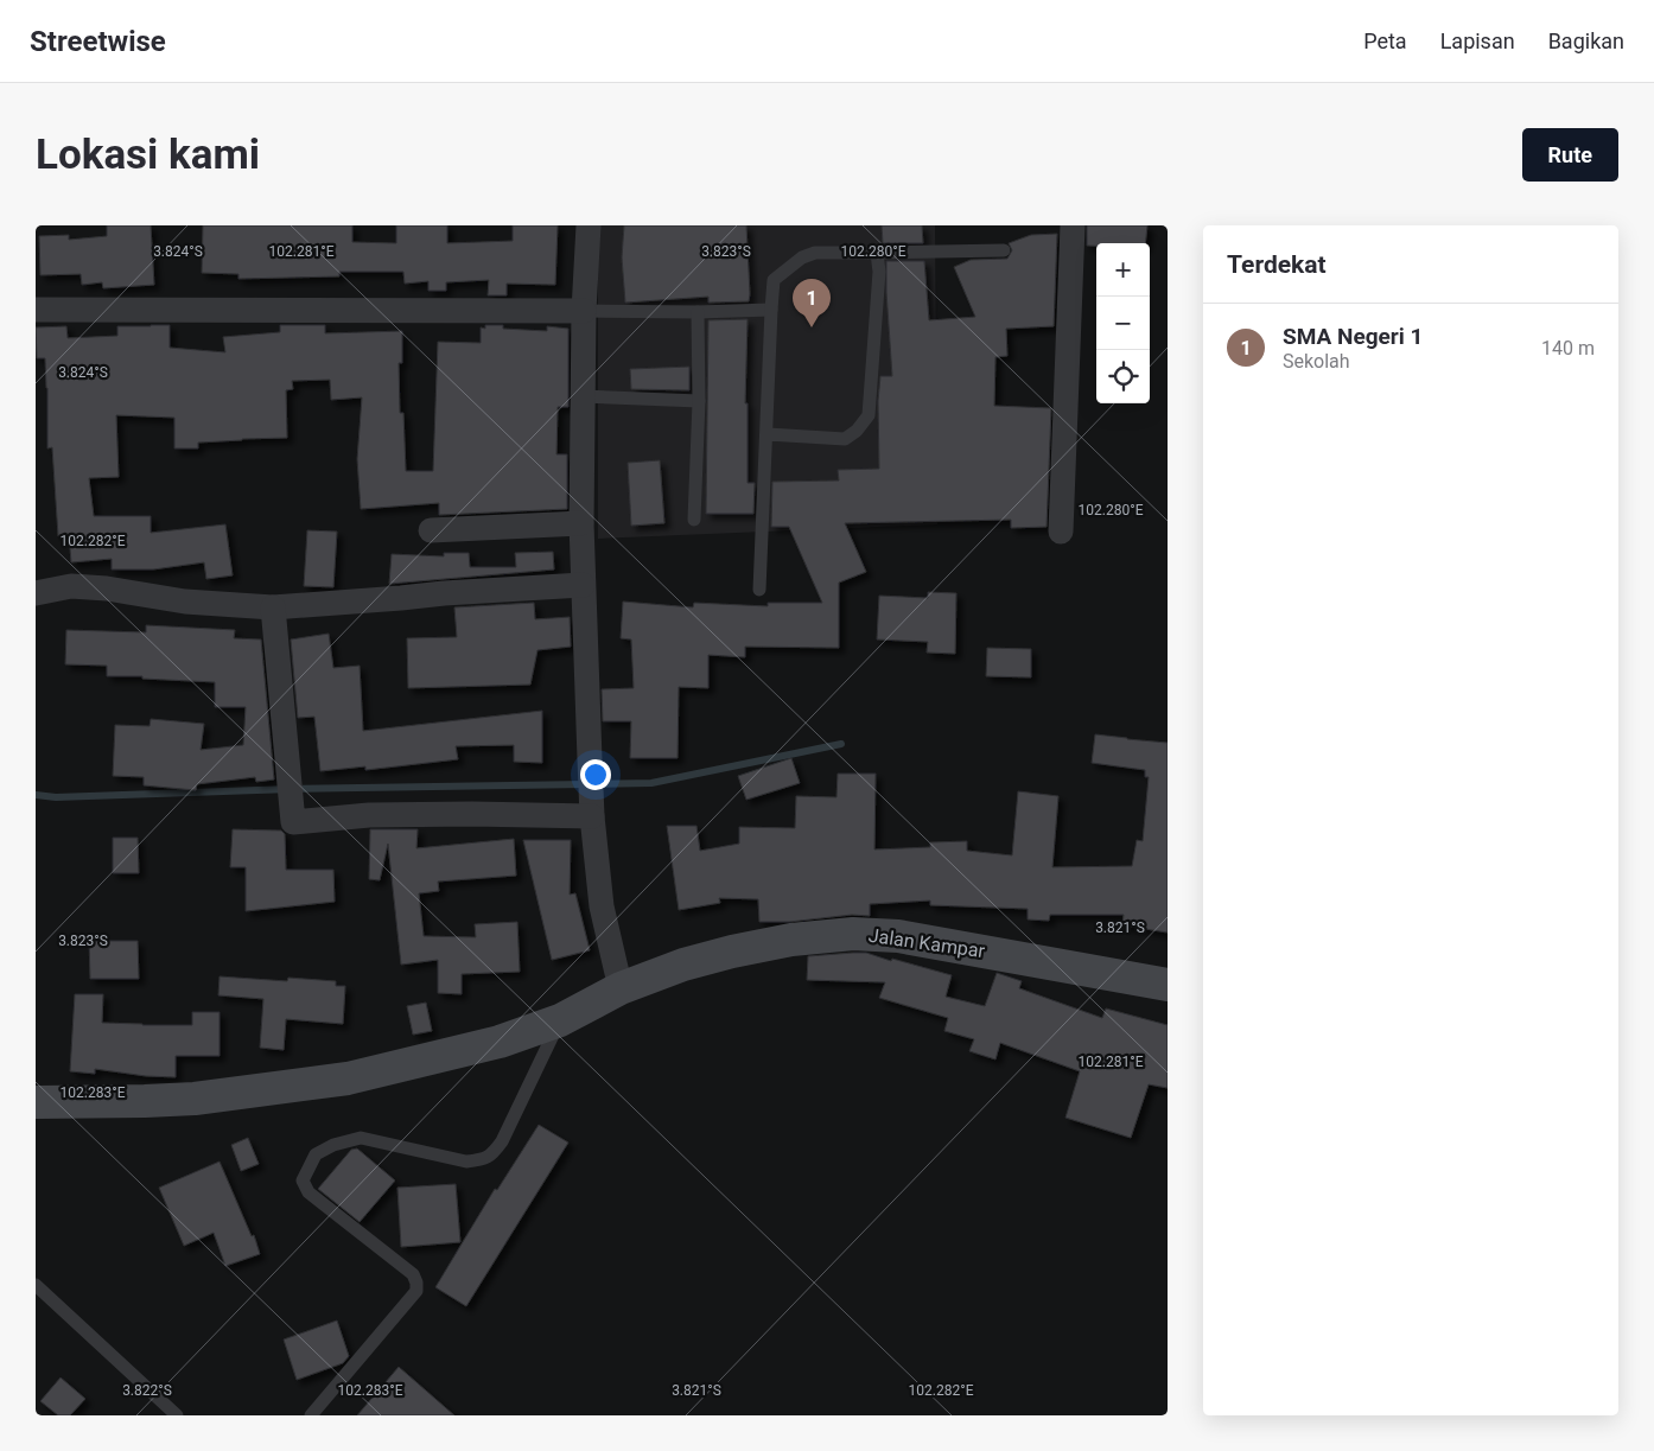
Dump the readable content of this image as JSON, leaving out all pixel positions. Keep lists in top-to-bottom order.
{
  "streets": {
    "street": ["Jalan Kampar"]
  },
  "page": {
    "header": "Streetwise",
    "nav": ["Peta", "Lapisan", "Bagikan"],
    "buttons": "Rute",
    "title": "Lokasi kami",
    "heading": "Terdekat",
    "map_buttons": ["+", "−"],
    "pins": "1",
    "list": [
      {
        "mark": "1",
        "name": "SMA Negeri 1",
        "note": "Sekolah",
        "value": "140 m"
      }
    ]
  },
  "coordinates": [
    "102.281°E",
    "102.280°E",
    "3.824°S",
    "3.823°S",
    "102.282°E",
    "3.821°S",
    "102.283°E",
    "3.822°S"
  ]
}
